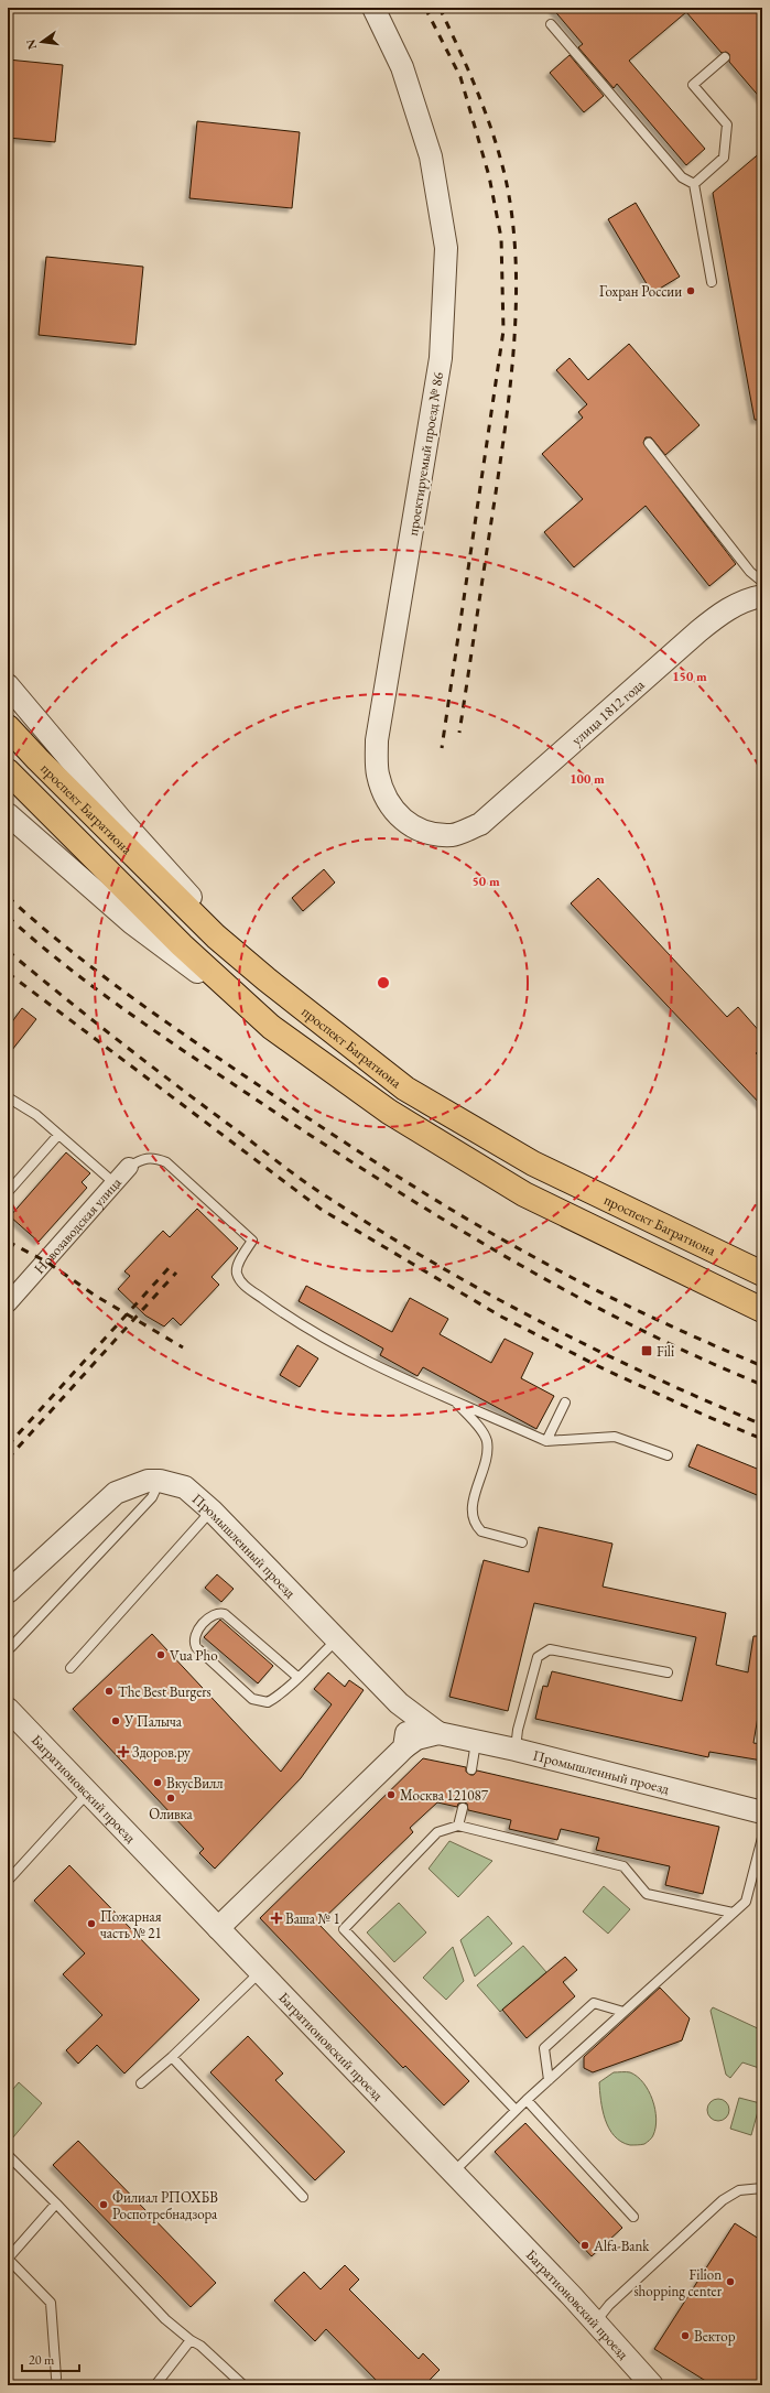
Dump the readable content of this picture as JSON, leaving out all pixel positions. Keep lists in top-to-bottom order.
{
  "streets": {
    "main road": ["проспект Багратиона"],
    "street": [
      "проектируемый проезд № 86",
      "улица 1812 года",
      "Новозаводская улица",
      "Промышленный проезд",
      "Багратионовский проезд"
    ]
  },
  "crossings": [
    ["проектируемый проезд № 86", "улица 1812 года"],
    ["Промышленный проезд", "Багратионовский проезд"]
  ],
  "places": {
    "other": [
      "Гохран России",
      "Vua Pho",
      "The Best Burgers",
      "У Палыча",
      "ВкусВилл",
      "Москва 121087",
      "Оливка",
      "Пожарная часть № 21",
      "Филиал РПОХБВ Роспотребнадзора",
      "Alfa-Bank",
      "Filion shopping center",
      "Вектор"
    ],
    "transit": ["Fili"],
    "health": ["Здоров.ру", "Ваша № 1"]
  },
  "scale_bar": "20 m",
  "north": "left",
  "rings": ["150 m", "100 m", "50 m"]
}
